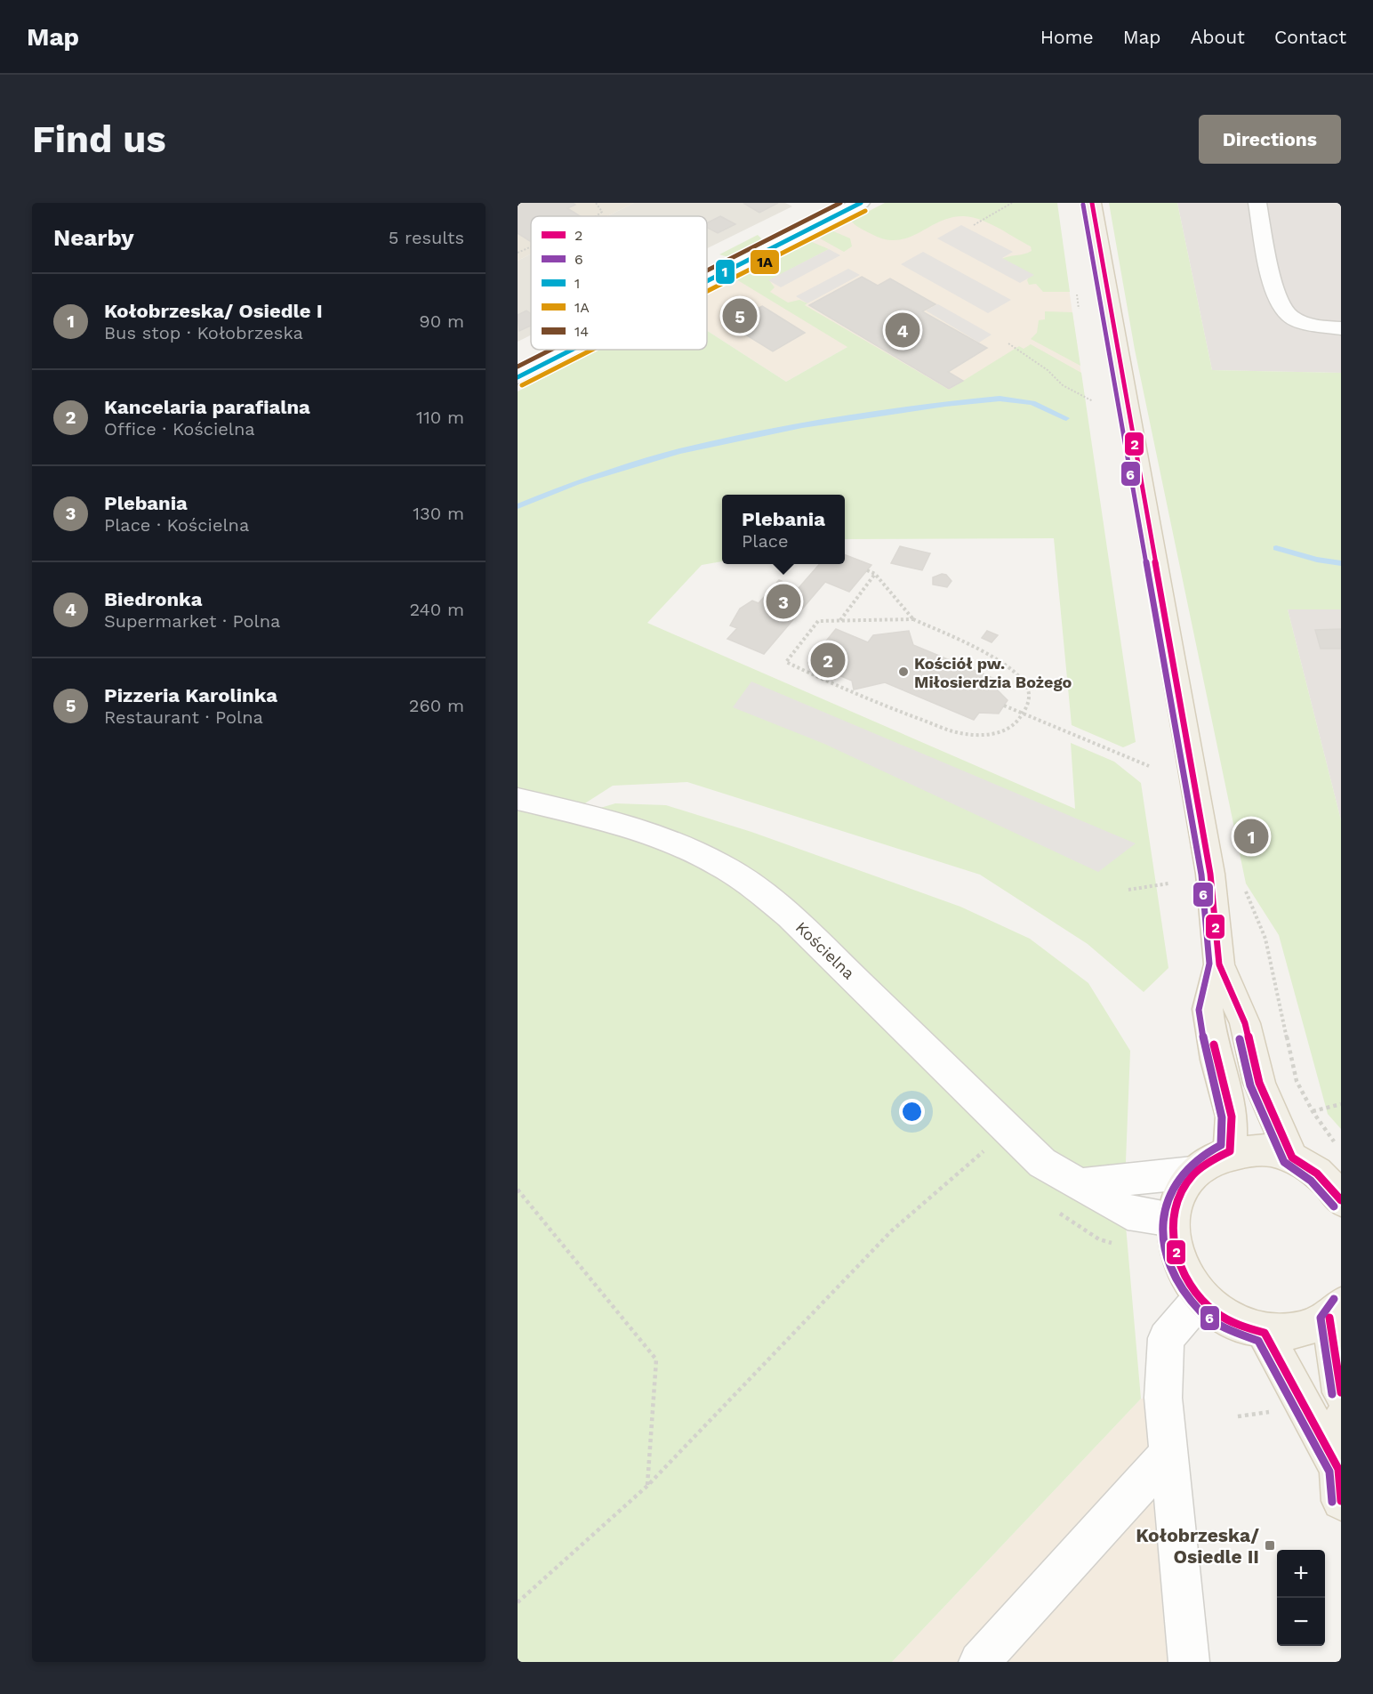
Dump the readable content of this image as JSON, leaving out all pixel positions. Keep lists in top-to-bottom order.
{
  "streets": {
    "street": ["Kościelna"]
  },
  "places": {
    "other": ["Kościół pw. Miłosierdzia Bożego"],
    "transit": ["Kołobrzeska/ Osiedle II"]
  },
  "lines": [
    "transit line 2",
    "transit line 1",
    "transit line 14",
    "transit line 6",
    "transit line 1A"
  ],
  "legend": [
    "2",
    "6",
    "1",
    "1A",
    "14"
  ],
  "page": {
    "header": "Map",
    "nav": [
      "Home",
      "Map",
      "About",
      "Contact"
    ],
    "buttons": "Directions",
    "title": "Find us",
    "heading": ["Nearby", "5 results"],
    "list": [
      {
        "mark": "1",
        "name": "Kołobrzeska/ Osiedle I",
        "note": "Bus stop · Kołobrzeska",
        "value": "90 m"
      },
      {
        "mark": "2",
        "name": "Kancelaria parafialna",
        "note": "Office · Kościelna",
        "value": "110 m"
      },
      {
        "mark": "3",
        "name": "Plebania",
        "note": "Place · Kościelna",
        "value": "130 m"
      },
      {
        "mark": "4",
        "name": "Biedronka",
        "note": "Supermarket · Polna",
        "value": "240 m"
      },
      {
        "mark": "5",
        "name": "Pizzeria Karolinka",
        "note": "Restaurant · Polna",
        "value": "260 m"
      }
    ],
    "pins": [
      "5",
      "4",
      "3",
      "2",
      "1"
    ],
    "popup": ["Plebania", "Place"],
    "map_buttons": ["+", "−"]
  }
}
